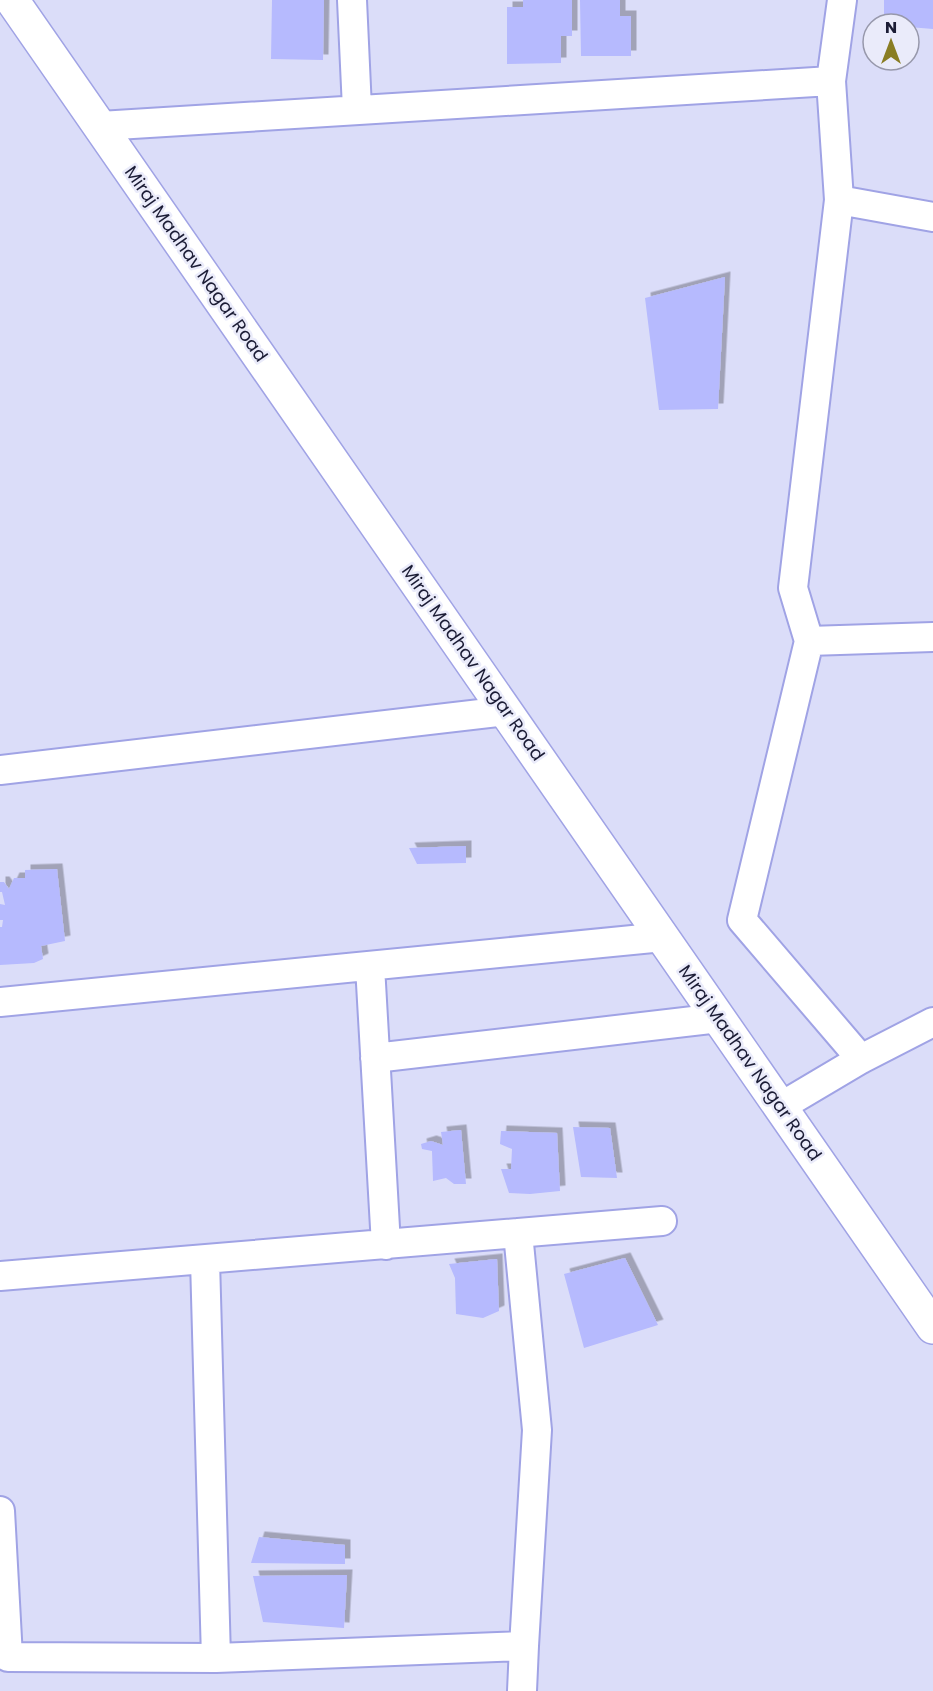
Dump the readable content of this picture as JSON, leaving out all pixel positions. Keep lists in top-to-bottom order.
{
  "streets": {
    "street": ["Miraj Madhav Nagar Road"]
  },
  "north": "top"
}
